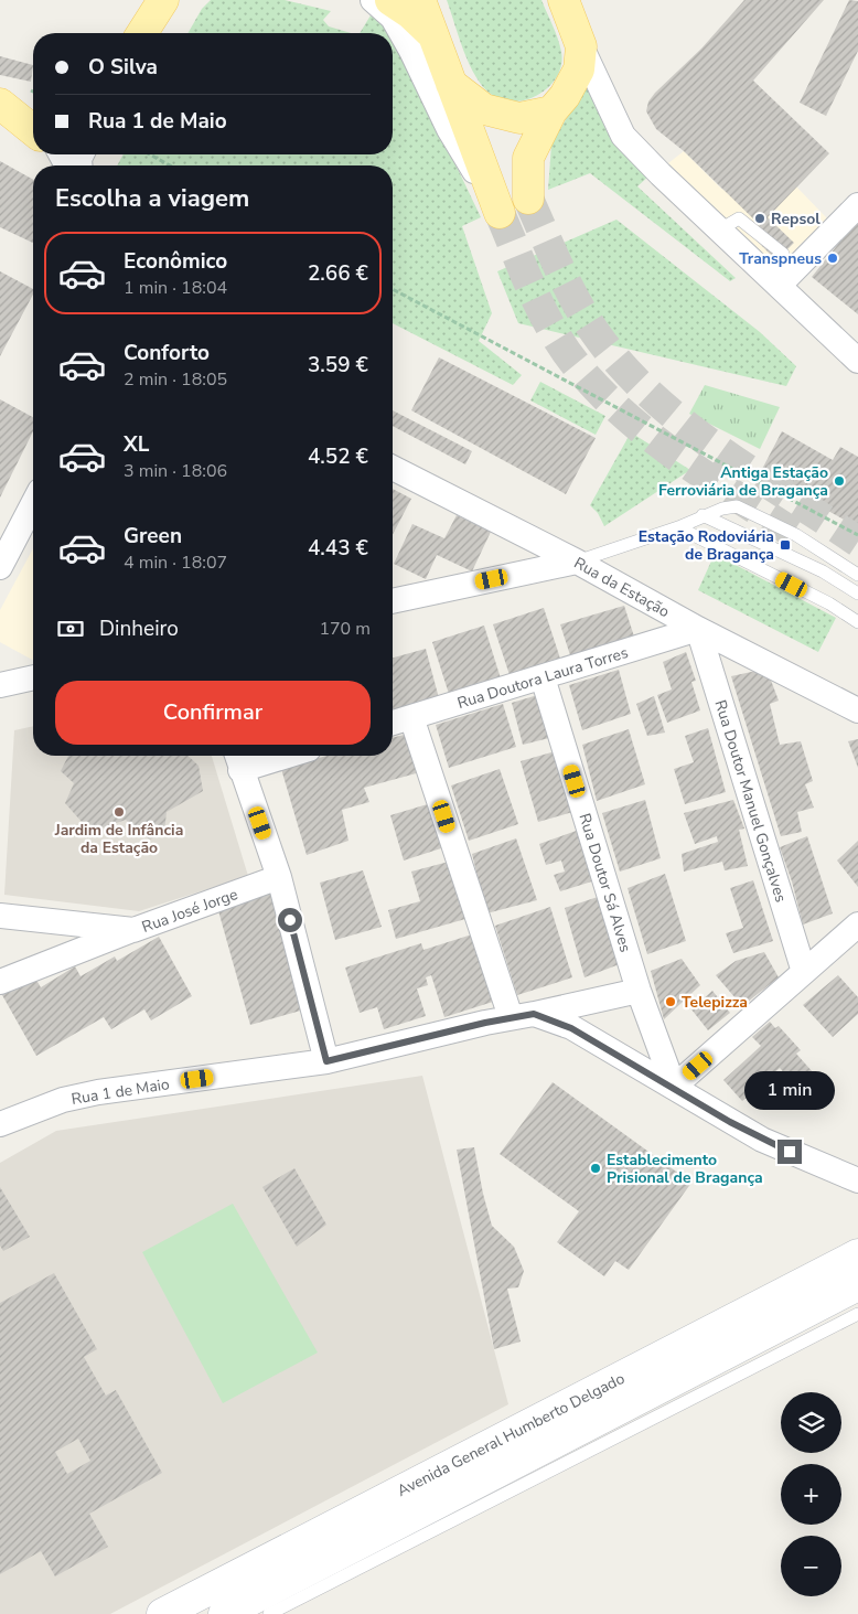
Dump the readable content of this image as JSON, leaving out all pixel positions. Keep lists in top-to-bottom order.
{
  "streets": {
    "main road": ["Avenida General Humberto Delgado"],
    "street": [
      "Rua da Estação",
      "Rua Doutora Laura Torres",
      "Rua Doutor Manuel Gonçalves",
      "Rua Doutor Sá Alves",
      "Rua José Jorge",
      "Rua 1 de Maio"
    ]
  },
  "crossings": [
    ["Rua da Estação", "Rua Doutora Laura Torres"],
    ["Rua da Estação", "Rua Doutor Manuel Gonçalves"],
    ["Rua Doutora Laura Torres", "Rua Doutor Manuel Gonçalves"],
    ["Rua Doutora Laura Torres", "Rua Doutor Sá Alves"],
    ["Rua Doutor Sá Alves", "Rua 1 de Maio"]
  ],
  "places": {
    "other": [
      "Repsol",
      "Transpneus",
      "Antiga Estação Ferroviária de Bragança",
      "Jardim de Infância da Estação",
      "Telepizza",
      "Establecimento Prisional de Bragança"
    ],
    "transit": ["Estação Rodoviária de Bragança"]
  },
  "page": {
    "banner": ["O Silva", "Rua 1 de Maio"],
    "heading": "Escolha a viagem",
    "list": [
      {
        "name": "Econômico",
        "note": "1 min · 18:04",
        "value": "2.66 €"
      },
      {
        "name": "Conforto",
        "note": "2 min · 18:05",
        "value": "3.59 €"
      },
      {
        "name": "XL",
        "note": "3 min · 18:06",
        "value": "4.52 €"
      },
      {
        "name": "Green",
        "note": "4 min · 18:07",
        "value": "4.43 €"
      }
    ],
    "pay": ["Dinheiro", "170 m"],
    "buttons": "Confirmar",
    "bubble": "1 min",
    "map_buttons": ["+", "−"]
  }
}
